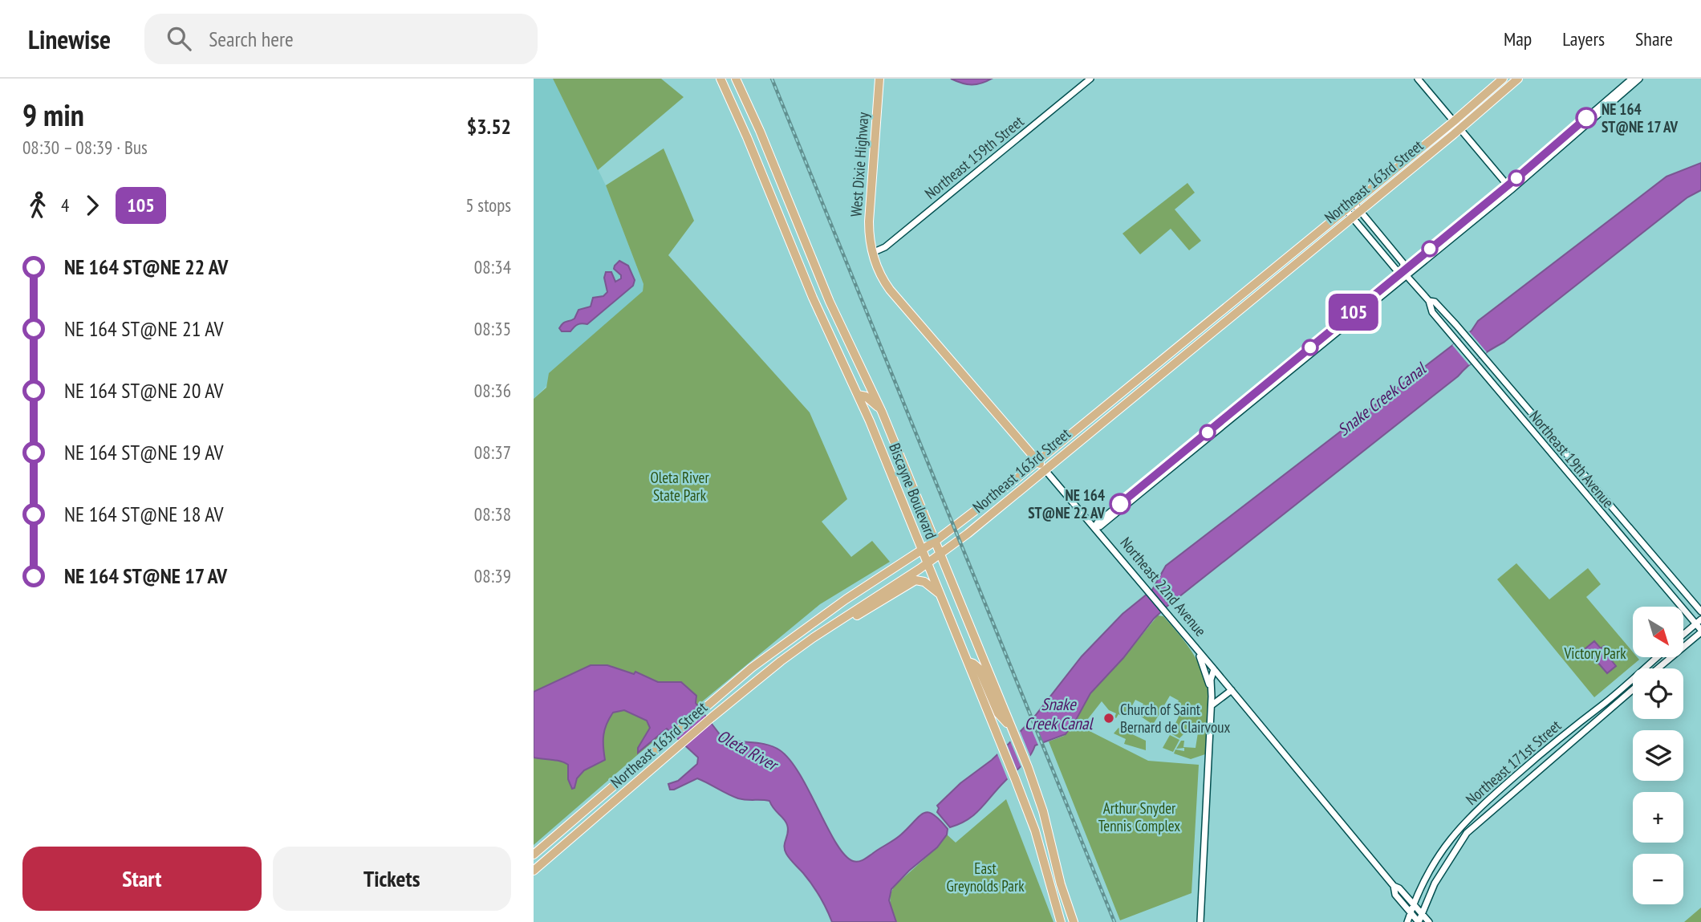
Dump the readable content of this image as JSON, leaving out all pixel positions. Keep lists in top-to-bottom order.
{
  "streets": {
    "main road": [
      "West Dixie Highway",
      "Northeast 163rd Street",
      "Biscayne Boulevard",
      "Northeast 22nd Avenue"
    ],
    "street": ["Northeast 159th Street", "Northeast 19th Avenue", "Northeast 171st Street"]
  },
  "crossings": [
    ["Northeast 159th Street", "West Dixie Highway"],
    ["Northeast 159th Street", "Northeast 22nd Avenue"],
    ["West Dixie Highway", "Northeast 22nd Avenue"],
    ["Northeast 163rd Street", "Northeast 19th Avenue"],
    ["Northeast 163rd Street", "Biscayne Boulevard"],
    ["Northeast 163rd Street", "Northeast 22nd Avenue"],
    ["Northeast 22nd Avenue", "Northeast 171st Street"]
  ],
  "water": ["Snake Creek Canal", "Oleta River"],
  "parks": [
    "Oleta River State Park",
    "Victory Park",
    "Arthur Snyder Tennis Complex",
    "East Greynolds Park"
  ],
  "places": ["NE 164 ST@NE 17 AV", "NE 164 ST@NE 22 AV", "Church of Saint Bernard de Clairvoux"],
  "lines": ["bus line 105"],
  "north": "bottom right",
  "page": {
    "header": "Linewise",
    "search": "Search here",
    "nav": ["Map", "Layers", "Share"],
    "heading": ["9 min", "08:30 – 08:39 · Bus", "$3.52"],
    "on_map": "105",
    "legs": ["4", "105", "5 stops"],
    "list": [
      {
        "name": "NE 164 ST@NE 22 AV",
        "value": "08:34"
      },
      {
        "name": "NE 164 ST@NE 21 AV",
        "value": "08:35"
      },
      {
        "name": "NE 164 ST@NE 20 AV",
        "value": "08:36"
      },
      {
        "name": "NE 164 ST@NE 19 AV",
        "value": "08:37"
      },
      {
        "name": "NE 164 ST@NE 18 AV",
        "value": "08:38"
      },
      {
        "name": "NE 164 ST@NE 17 AV",
        "value": "08:39"
      }
    ],
    "map_buttons": ["+", "−"],
    "buttons": ["Start", "Tickets"]
  }
}
